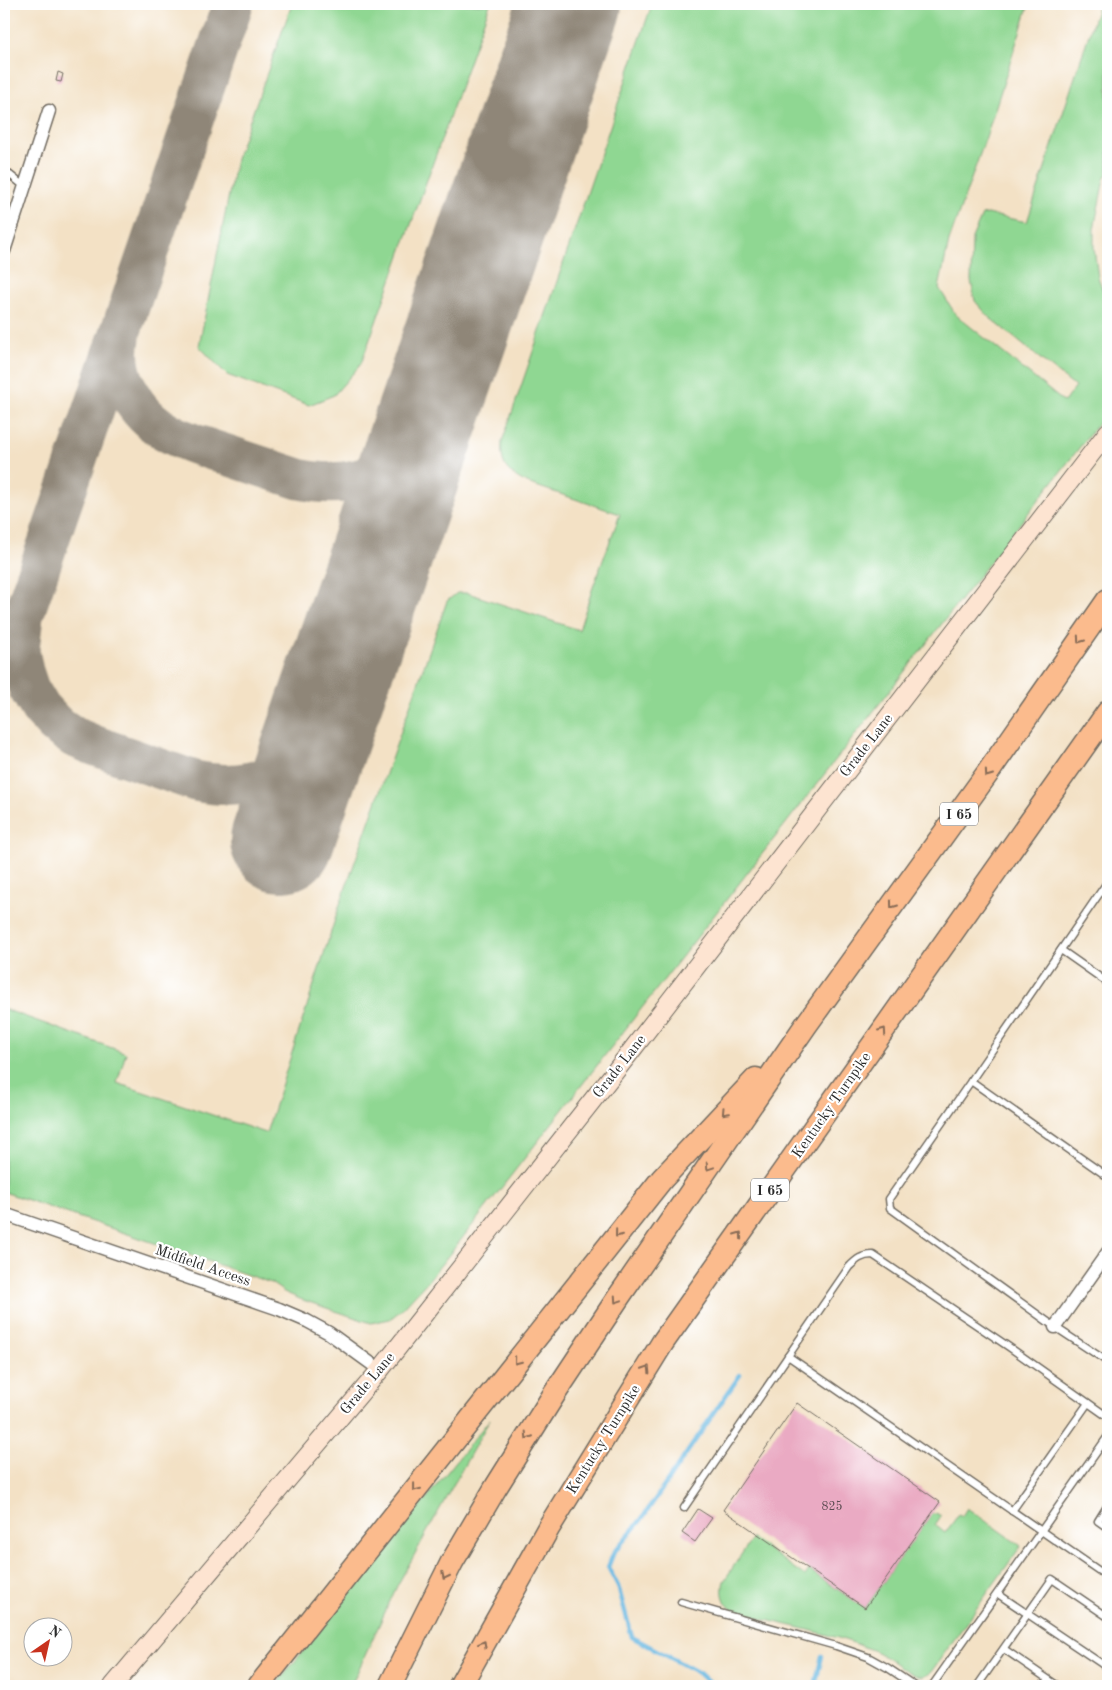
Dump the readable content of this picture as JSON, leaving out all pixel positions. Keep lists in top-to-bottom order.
{
  "streets": {
    "highway": ["I 65", "Kentucky Turnpike"],
    "main road": ["Grade Lane"],
    "street": ["Midfield Access"]
  },
  "crossings": [
    ["Grade Lane", "Midfield Access"]
  ],
  "house_numbers": ["825"],
  "north": "top right"
}
